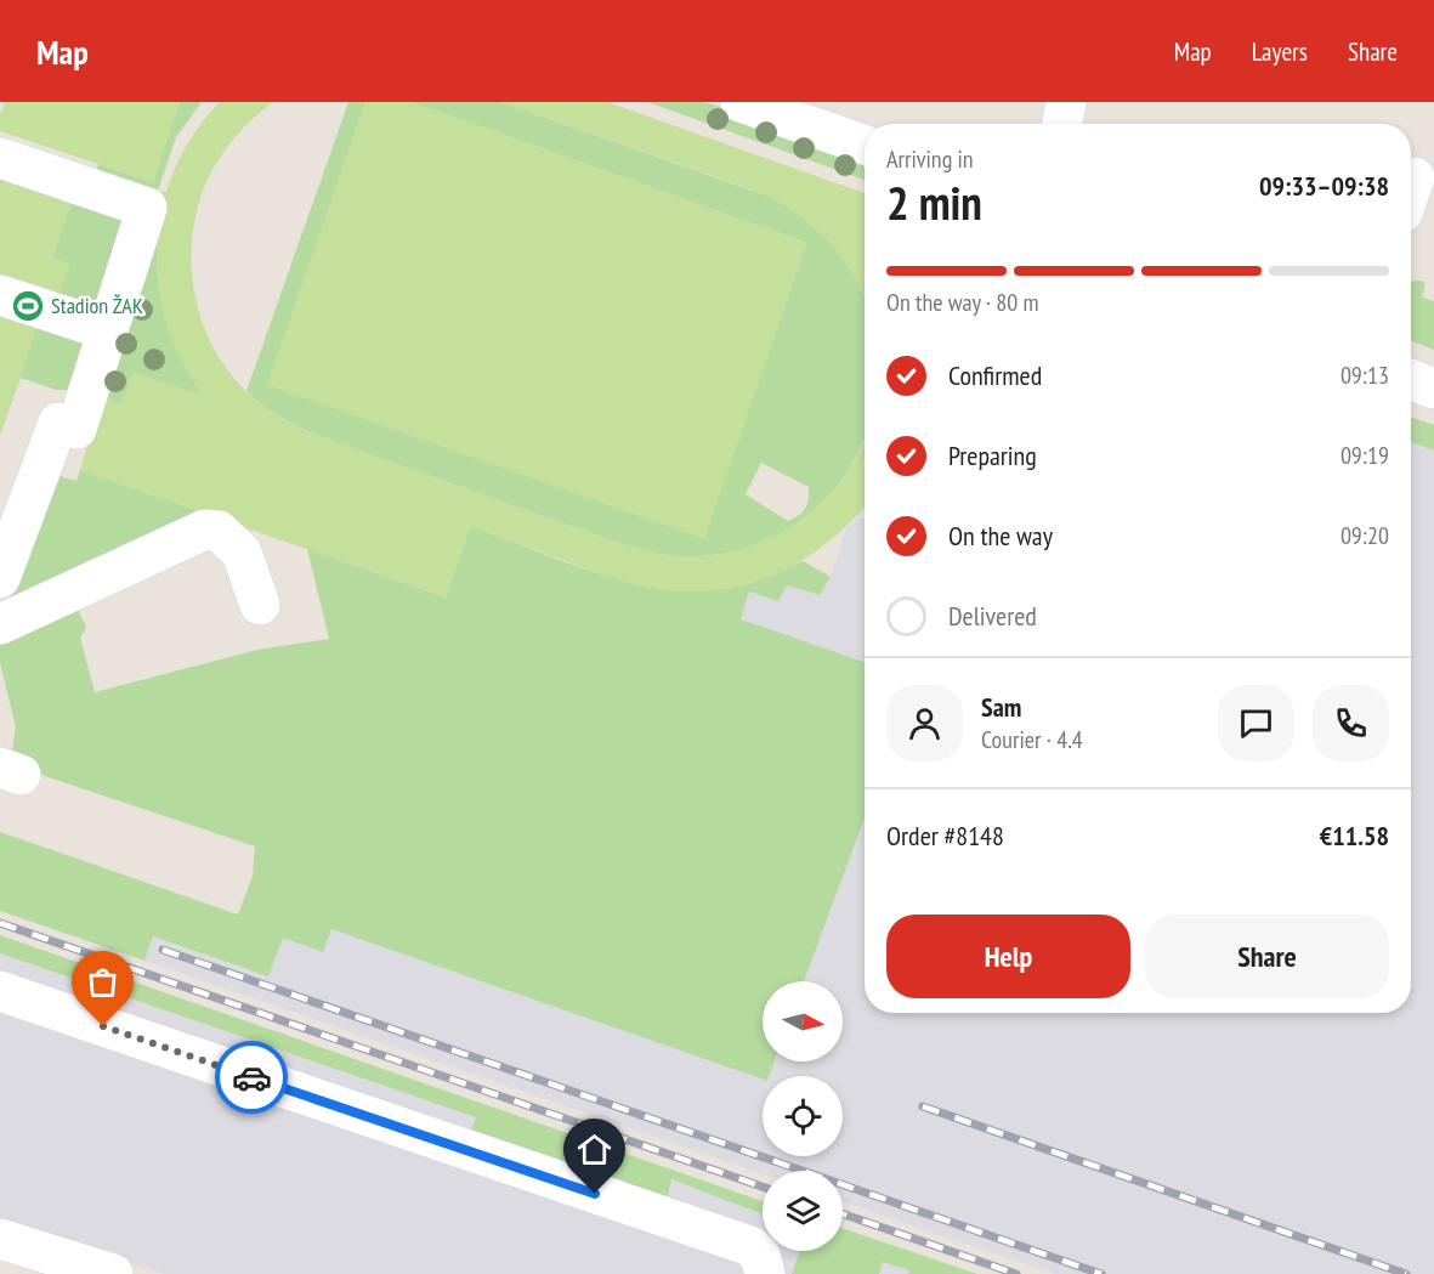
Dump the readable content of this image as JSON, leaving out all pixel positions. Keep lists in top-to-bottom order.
{
  "places": {
    "sports": ["Stadion ŽAK"]
  },
  "north": "right",
  "page": {
    "header": "Map",
    "nav": ["Map", "Layers", "Share"],
    "heading": ["2 min", "Arriving in", "09:33–09:38"],
    "panel": [
      "Sam",
      "Courier · 4.4",
      "Order #8148",
      "€11.58"
    ],
    "bar": "On the way · 80 m",
    "list": [
      ["Confirmed", "09:13"],
      ["Preparing", "09:19"],
      ["On the way", "09:20"],
      "Delivered"
    ],
    "buttons": ["Help", "Share"]
  }
}
